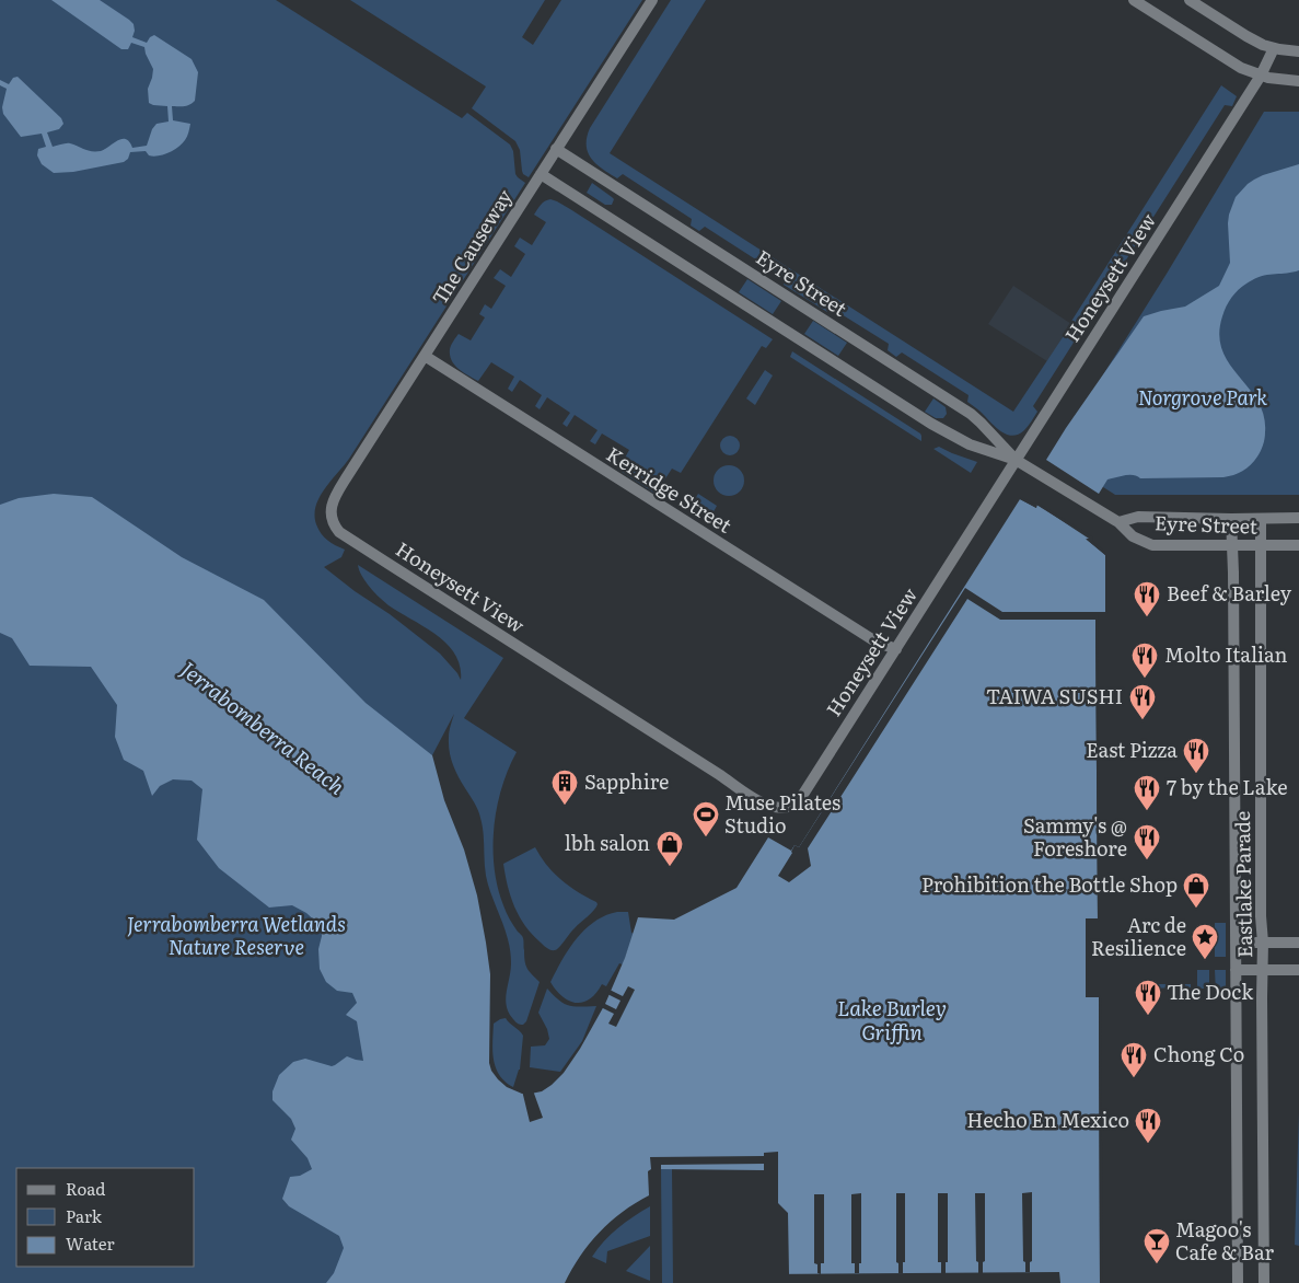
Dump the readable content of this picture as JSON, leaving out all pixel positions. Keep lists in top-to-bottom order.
{
  "streets": {
    "street": [
      "The Causeway",
      "Honeysett View",
      "Eyre Street",
      "Kerridge Street",
      "Eastlake Parade"
    ]
  },
  "crossings": [
    ["The Causeway", "Honeysett View"],
    ["The Causeway", "Eyre Street"],
    ["The Causeway", "Kerridge Street"],
    ["Honeysett View", "Eyre Street"],
    ["Honeysett View", "Kerridge Street"],
    ["Eyre Street", "Eastlake Parade"]
  ],
  "water": ["Jerrabomberra Reach", "Lake Burley Griffin"],
  "parks": ["Norgrove Park", "Jerrabomberra Wetlands Nature Reserve"],
  "places": {
    "restaurant": [
      "Beef & Barley",
      "Molto Italian",
      "TAIWA SUSHI",
      "East Pizza",
      "7 by the Lake",
      "Sammy's @ Foreshore",
      "The Dock",
      "Chong Co",
      "Hecho En Mexico"
    ],
    "building": ["Sapphire"],
    "sports": ["Muse Pilates Studio"],
    "shop": ["lbh salon", "Prohibition the Bottle Shop"],
    "place": ["Arc de Resilience"],
    "bar": ["Magoo's Cafe & Bar"]
  },
  "legend": ["Road", "Park", "Water"]
}
